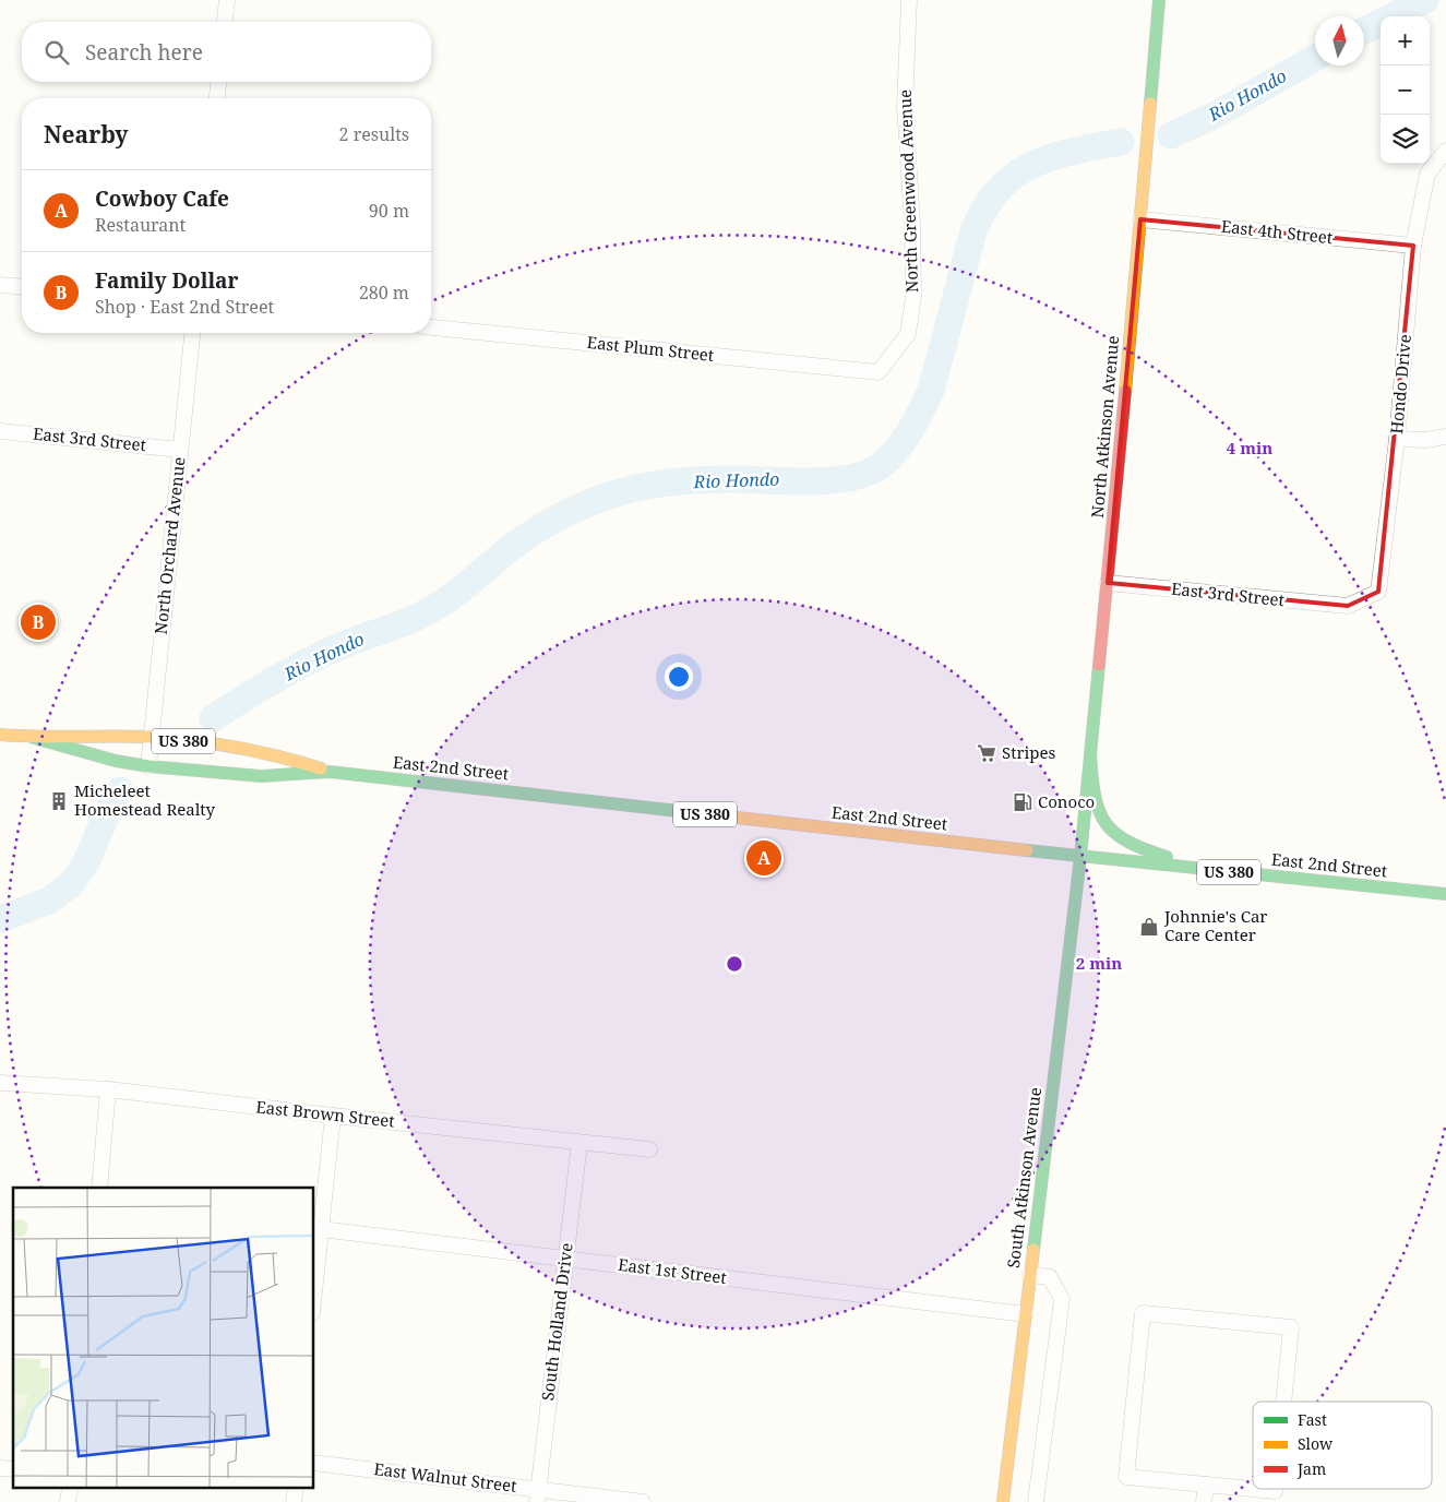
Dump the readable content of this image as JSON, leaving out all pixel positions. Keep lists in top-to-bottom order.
{
  "streets": {
    "main road": [
      "North Atkinson Avenue",
      "US 380",
      "East 2nd Street",
      "South Atkinson Avenue"
    ],
    "street": [
      "North Greenwood Avenue",
      "East 4th Street",
      "East Plum Street",
      "Hondo Drive",
      "East 3rd Street",
      "North Orchard Avenue",
      "East Brown Street",
      "East 1st Street",
      "South Holland Drive",
      "East Walnut Street"
    ]
  },
  "crossings": [
    ["North Greenwood Avenue", "East Plum Street"],
    ["East 4th Street", "Hondo Drive"],
    ["East 4th Street", "North Atkinson Avenue"],
    ["Hondo Drive", "East 3rd Street"],
    ["North Atkinson Avenue", "East 3rd Street"],
    ["North Atkinson Avenue", "East 2nd Street"],
    ["North Atkinson Avenue", "South Atkinson Avenue"],
    ["East 3rd Street", "North Orchard Avenue"],
    ["North Orchard Avenue", "East 2nd Street"],
    ["East 2nd Street", "South Atkinson Avenue"],
    ["East Brown Street", "South Holland Drive"],
    ["South Atkinson Avenue", "East 1st Street"],
    ["East 1st Street", "South Holland Drive"],
    ["South Holland Drive", "East Walnut Street"]
  ],
  "water": ["Rio Hondo"],
  "places": {
    "supermarket": ["Stripes"],
    "building": ["Micheleet Homestead Realty"],
    "fuel station": ["Conoco"],
    "shop": ["Johnnie's Car Care Center"]
  },
  "legend": ["Fast", "Slow", "Jam"],
  "north": "top",
  "page": {
    "map_buttons": ["+", "−"],
    "search": "Search here",
    "heading": ["Nearby", "2 results"],
    "list": [
      {
        "mark": "A",
        "name": "Cowboy Cafe",
        "note": "Restaurant",
        "value": "90 m"
      },
      {
        "mark": "B",
        "name": "Family Dollar",
        "note": "Shop · East 2nd Street",
        "value": "280 m"
      }
    ],
    "pins": ["B", "A"]
  },
  "rings": ["4 min", "2 min"]
}
